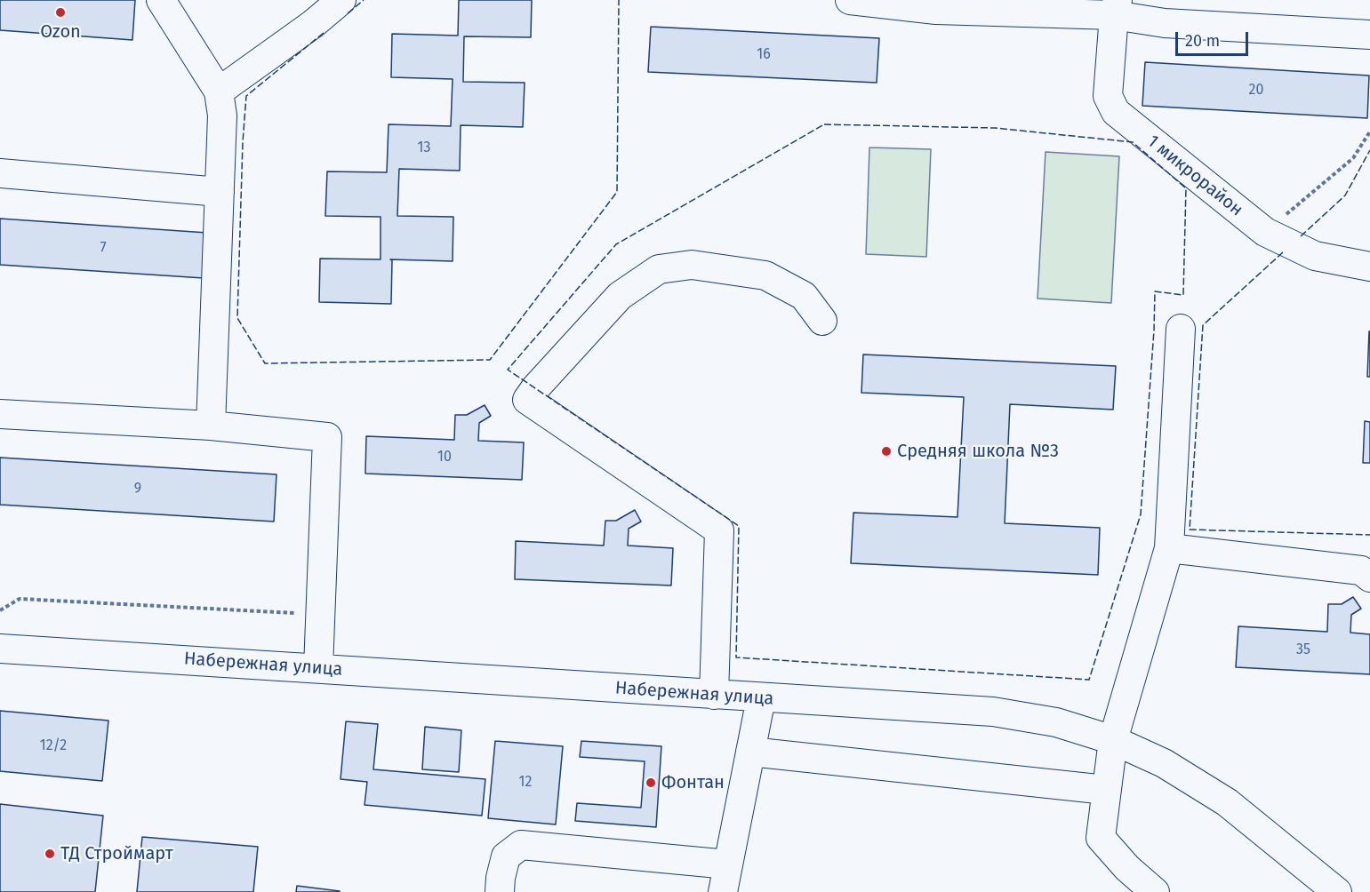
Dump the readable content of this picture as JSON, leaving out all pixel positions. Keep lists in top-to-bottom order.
{
  "streets": {
    "street": ["1 микрорайон", "Набережная улица"]
  },
  "places": [
    "Ozon",
    "Средняя школа №3",
    "Фонтан",
    "ТД Строймарт"
  ],
  "house_numbers": [
    "16",
    "20",
    "13",
    "7",
    "10",
    "9",
    "35",
    "12/2",
    "12"
  ],
  "scale_bar": "20 m"
}
